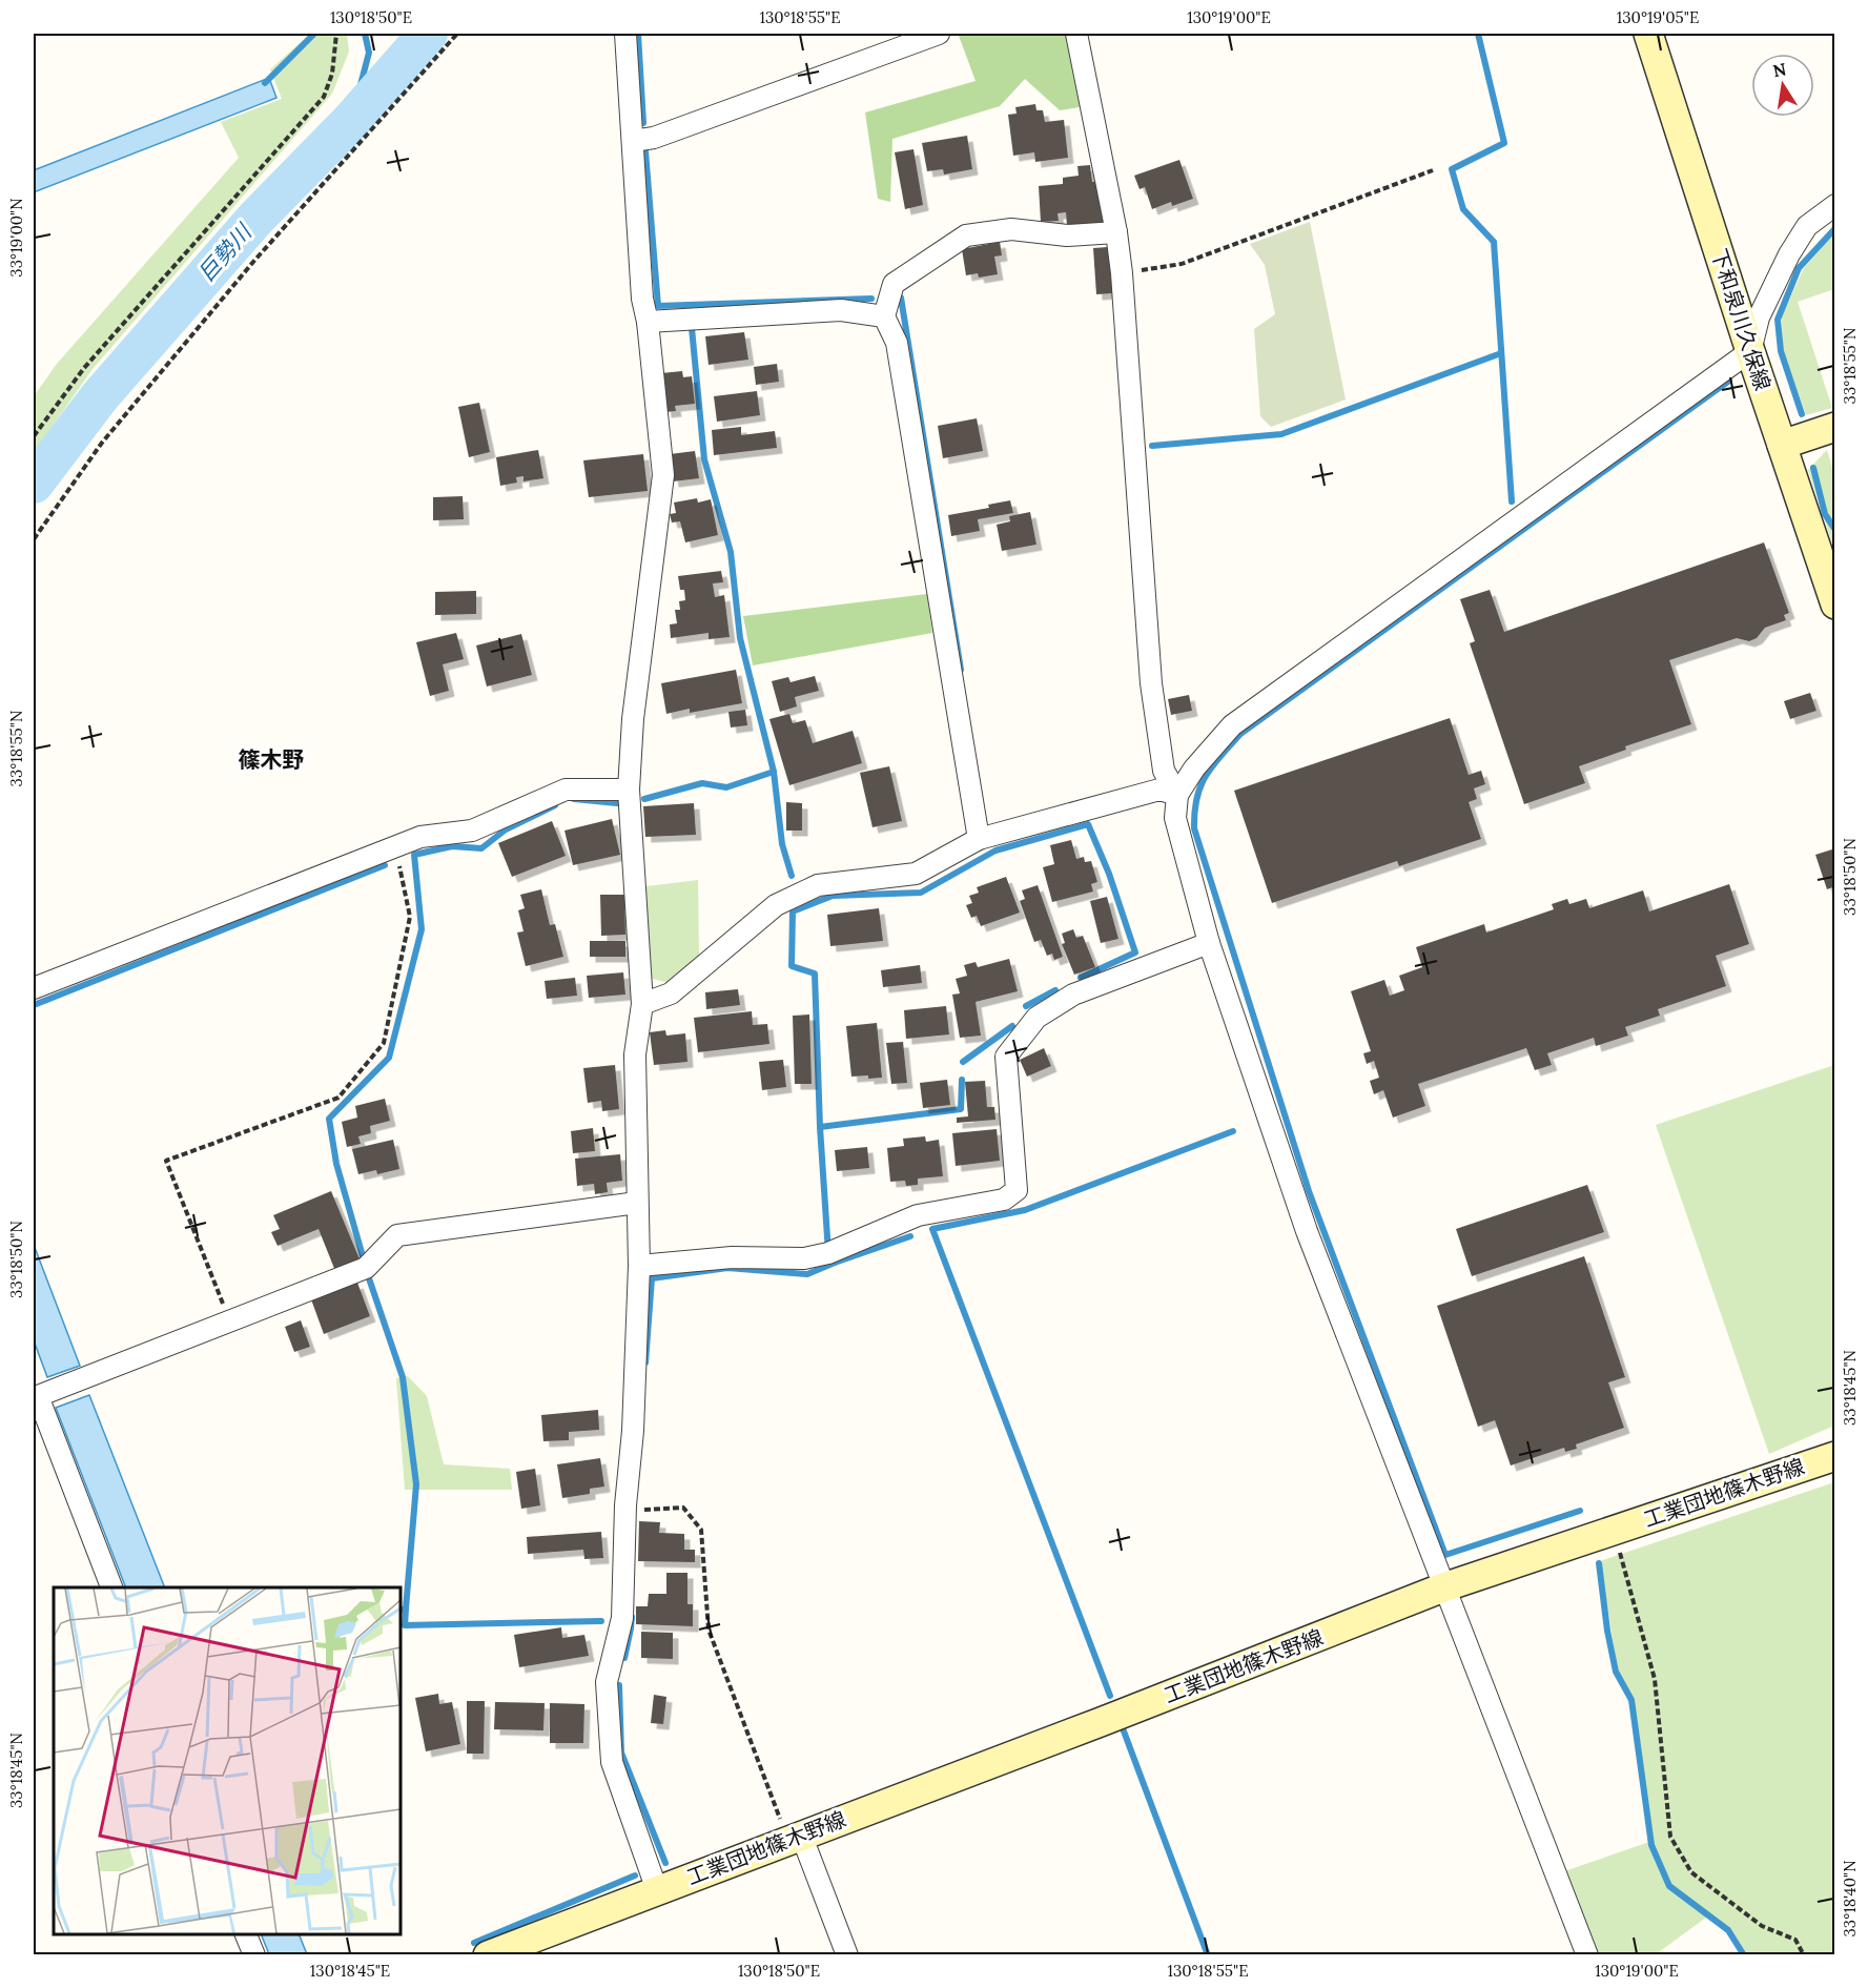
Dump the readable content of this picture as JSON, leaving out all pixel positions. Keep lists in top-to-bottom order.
{
  "streets": {
    "street": ["下和泉川久保線", "工業団地篠木野線"]
  },
  "districts": ["篠木野"],
  "water": ["巨勢川"],
  "north": "top",
  "coordinates": [
    "130°18'50\"E",
    "130°18'55\"E",
    "130°19'00\"E",
    "130°19'05\"E",
    "33°19'00\"N",
    "33°18'55\"N",
    "33°18'50\"N",
    "33°18'45\"N",
    "33°18'40\"N",
    "130°18'45\"E"
  ]
}
